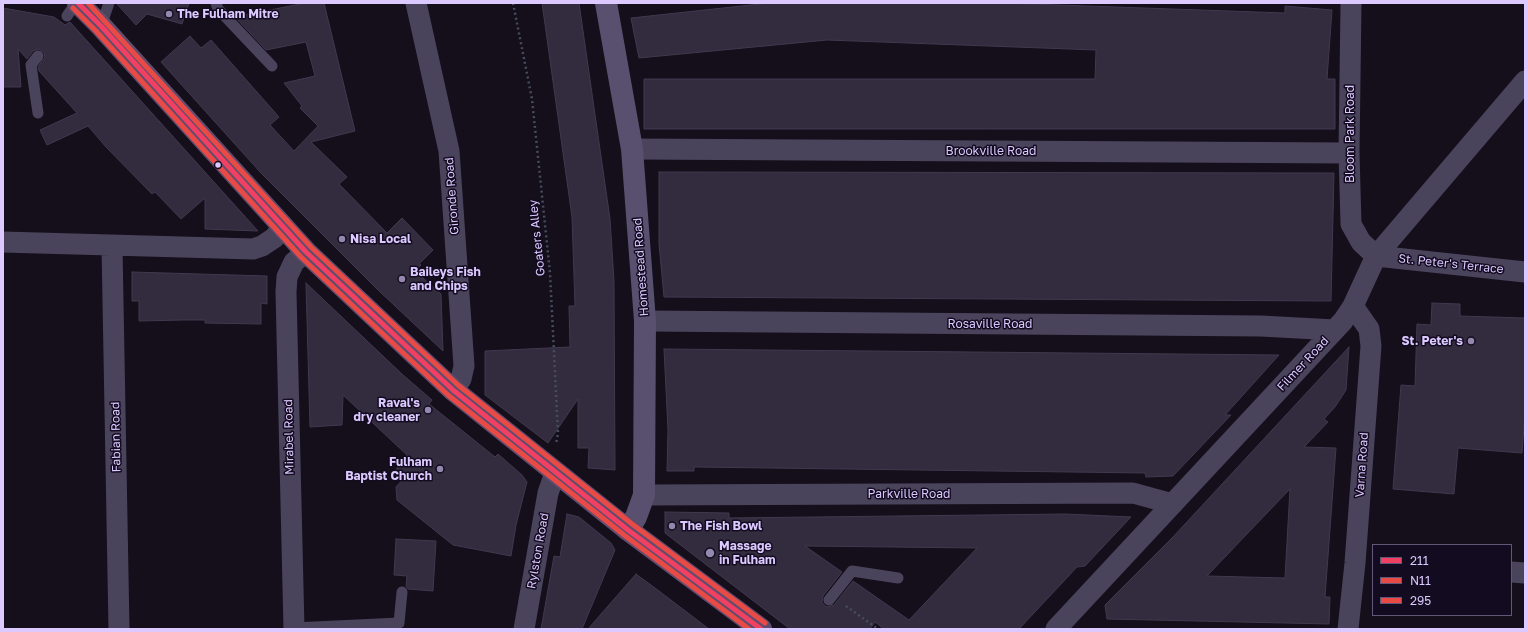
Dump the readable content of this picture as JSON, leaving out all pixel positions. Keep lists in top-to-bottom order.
{
  "streets": {
    "street": [
      "Bloom Park Road",
      "Brookville Road",
      "Gironde Road",
      "St. Peter's Terrace",
      "Homestead Road",
      "Rosaville Road",
      "Filmer Road",
      "Fabian Road",
      "Mirabel Road",
      "Varna Road",
      "Parkville Road",
      "Rylston Road"
    ],
    "path": ["Goaters Alley"]
  },
  "crossings": [
    ["Bloom Park Road", "Brookville Road"],
    ["Bloom Park Road", "St. Peter's Terrace"],
    ["Bloom Park Road", "Filmer Road"],
    ["Brookville Road", "Homestead Road"],
    ["Goaters Alley", "Rylston Road"],
    ["St. Peter's Terrace", "Filmer Road"],
    ["Homestead Road", "Rosaville Road"],
    ["Homestead Road", "Parkville Road"],
    ["Rosaville Road", "Filmer Road"],
    ["Filmer Road", "Varna Road"],
    ["Filmer Road", "Parkville Road"]
  ],
  "places": [
    "The Fulham Mitre",
    "Nisa Local",
    "Baileys Fish and Chips",
    "St. Peter's",
    "Raval's dry cleaner",
    "Fulham Baptist Church",
    "The Fish Bowl",
    "Massage in Fulham"
  ],
  "lines": ["transit line 211", "transit line 295", "transit line N11"],
  "legend": ["211", "N11", "295"]
}
